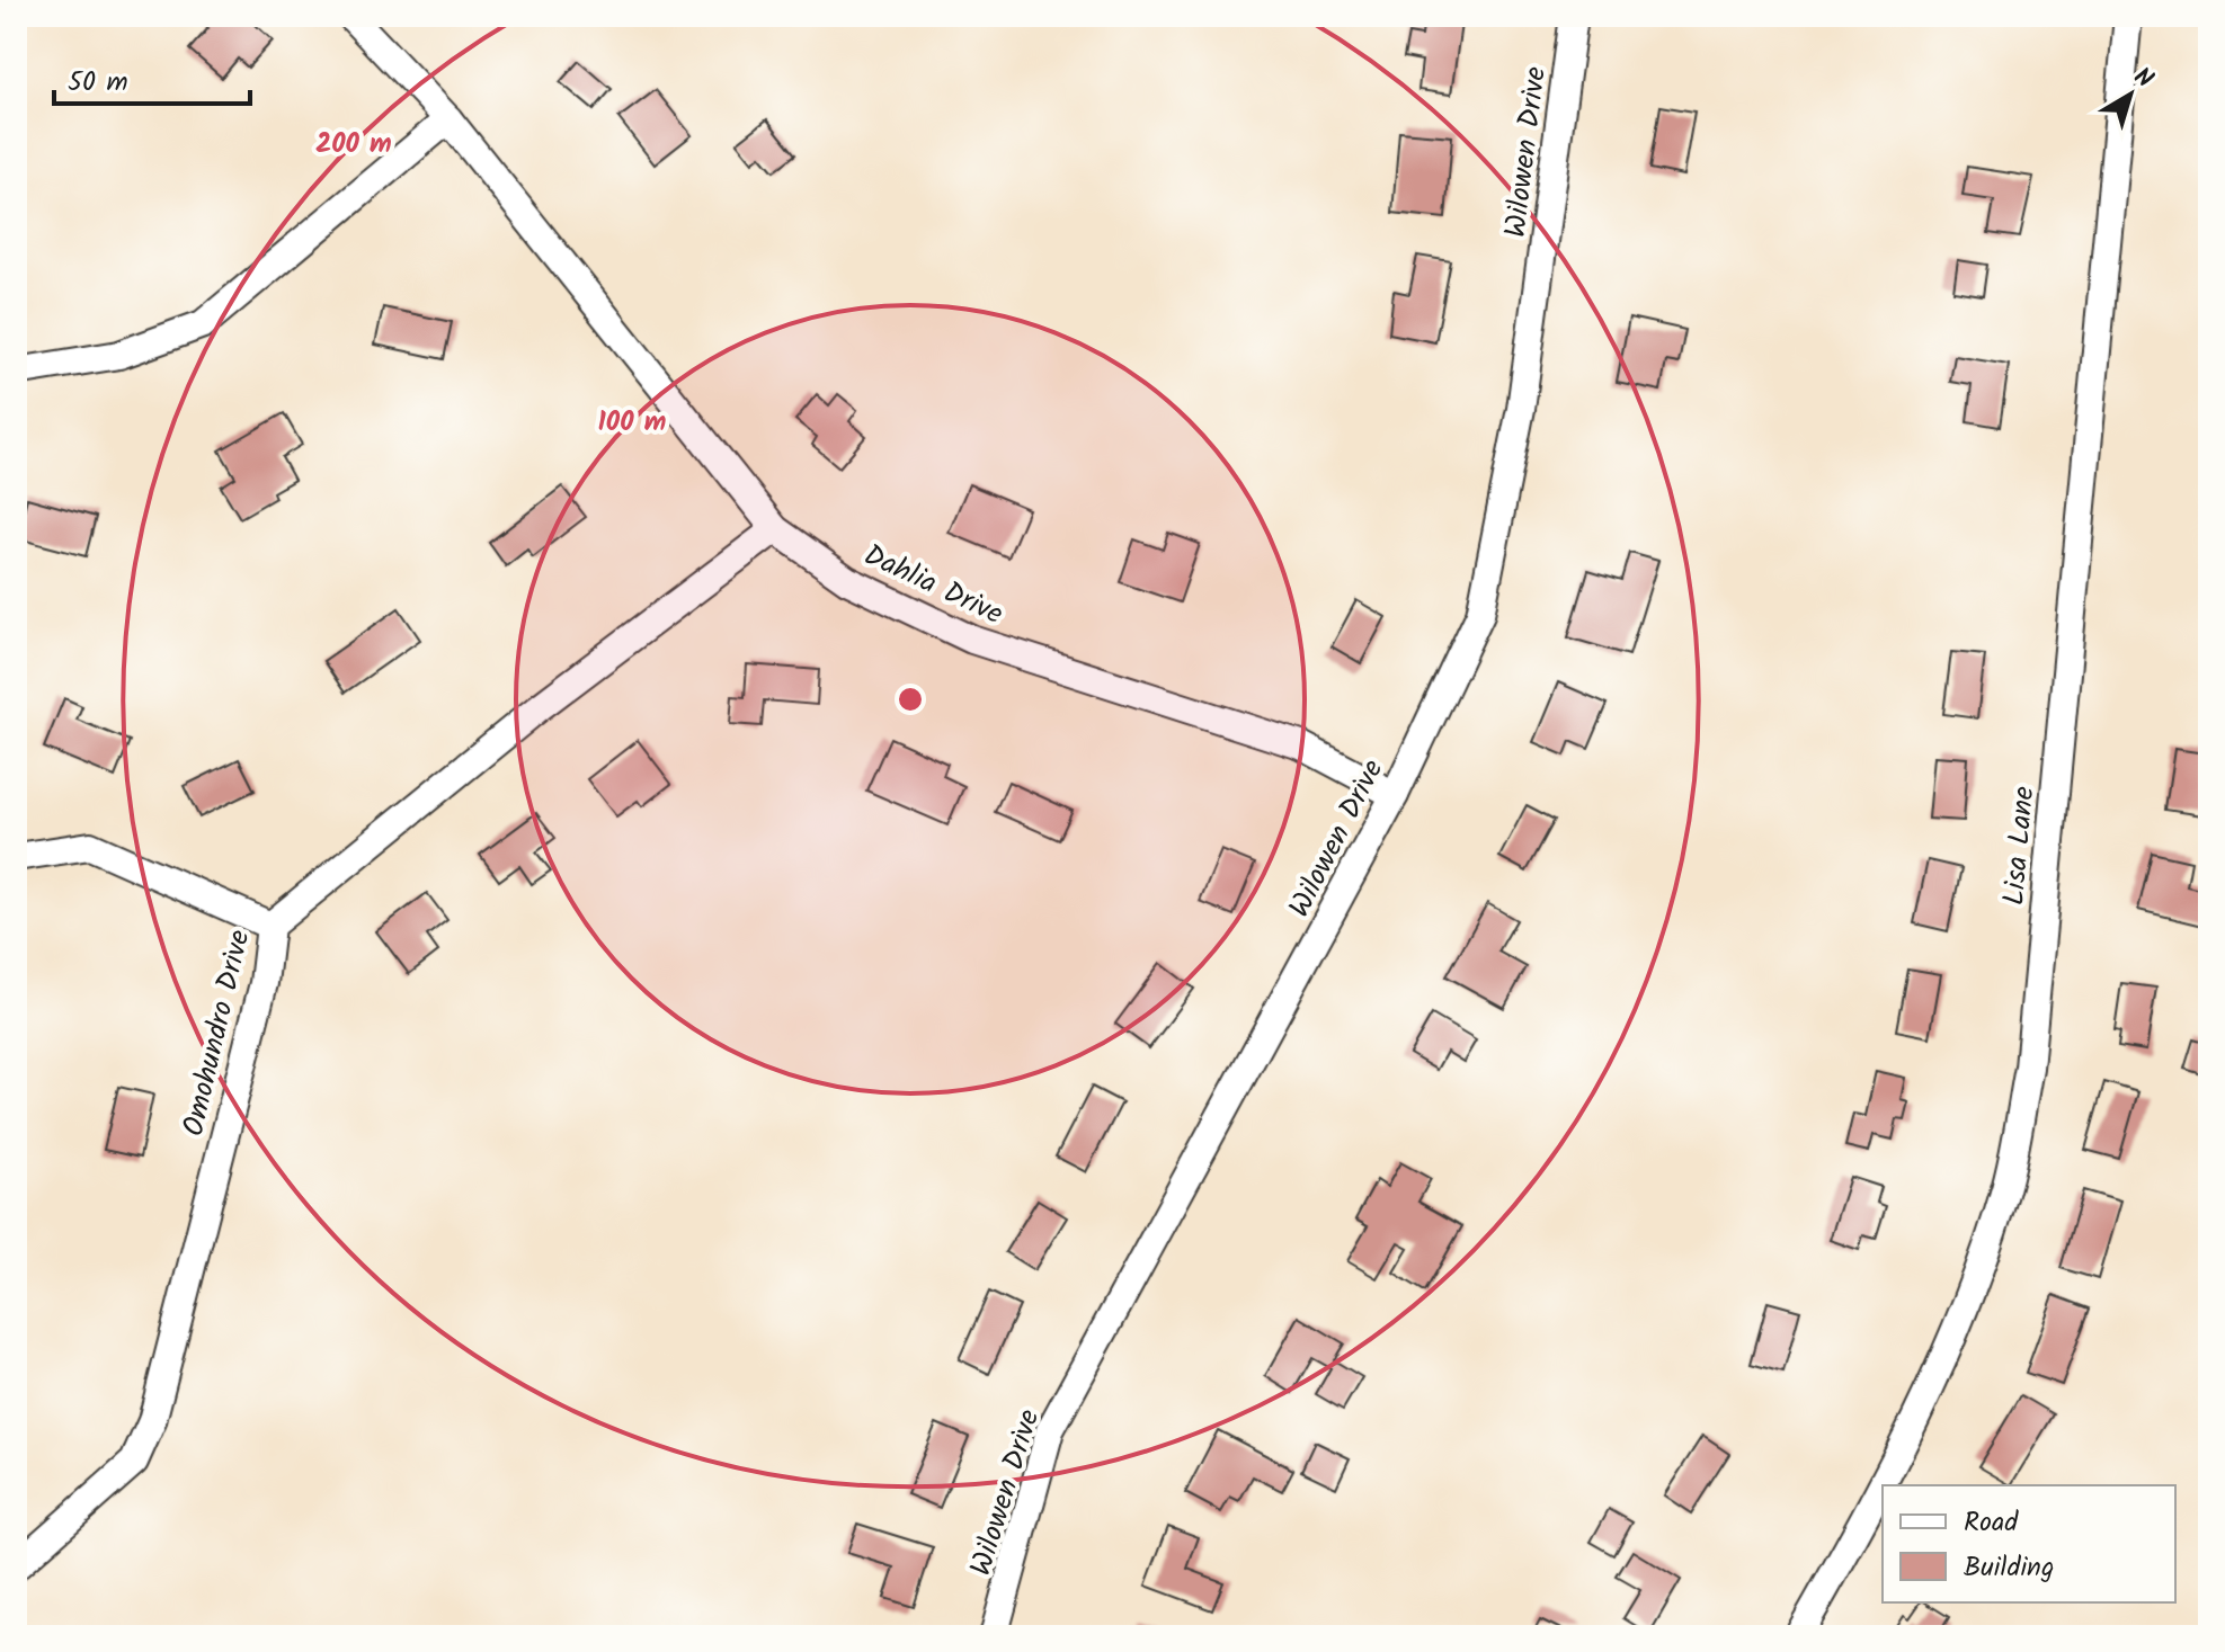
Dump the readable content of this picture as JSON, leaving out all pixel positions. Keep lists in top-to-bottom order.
{
  "streets": {
    "street": [
      "Wilowen Drive",
      "Dahlia Drive",
      "Lisa Lane",
      "Omohundro Drive"
    ]
  },
  "crossings": [
    ["Wilowen Drive", "Dahlia Drive"],
    ["Dahlia Drive", "Omohundro Drive"]
  ],
  "legend": ["Road", "Building"],
  "scale_bar": "50 m",
  "north": "top right",
  "rings": ["200 m", "100 m"]
}
